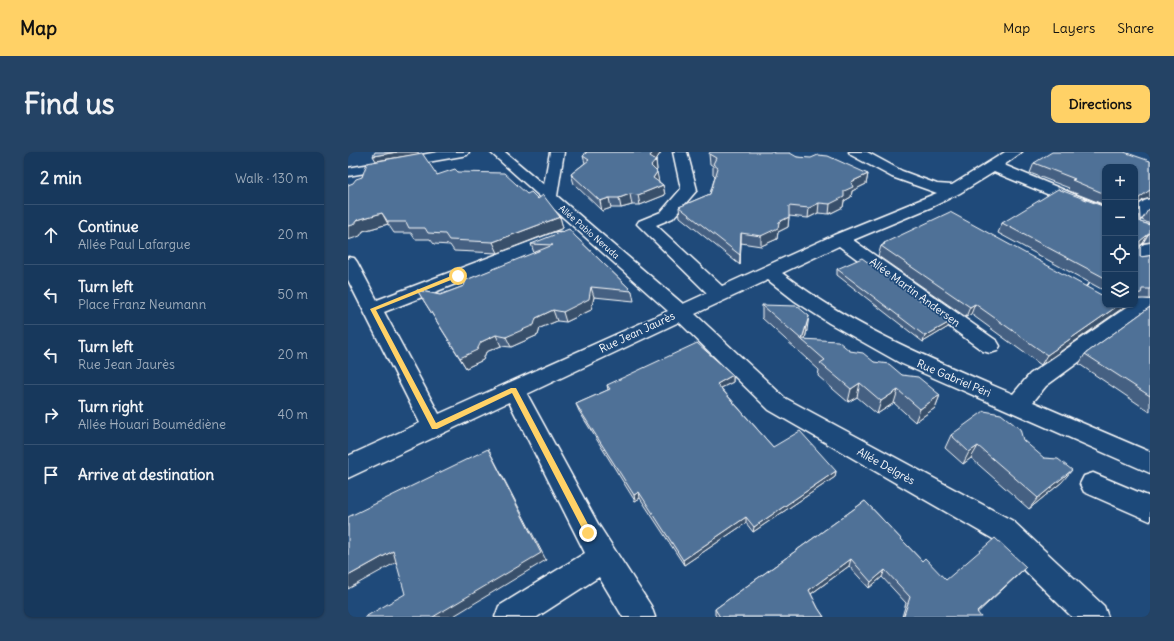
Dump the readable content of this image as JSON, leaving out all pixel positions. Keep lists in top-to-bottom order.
{
  "streets": {
    "street": [
      "Allée Pablo Neruda",
      "Allée Martin Andersen",
      "Rue Jean Jaurès",
      "Rue Gabriel Péri",
      "Allée Delgrès"
    ]
  },
  "crossings": [
    ["Allée Pablo Neruda", "Rue Jean Jaurès"],
    ["Allée Pablo Neruda", "Allée Delgrès"],
    ["Allée Martin Andersen", "Rue Jean Jaurès"],
    ["Rue Jean Jaurès", "Rue Gabriel Péri"],
    ["Rue Jean Jaurès", "Allée Delgrès"]
  ],
  "page": {
    "header": "Map",
    "nav": ["Map", "Layers", "Share"],
    "buttons": "Directions",
    "title": "Find us",
    "heading": ["2 min", "Walk · 130 m"],
    "map_buttons": ["+", "−"],
    "list": [
      ["Continue", "Allée Paul Lafargue", "20 m"],
      ["Turn left", "Place Franz Neumann", "50 m"],
      ["Turn left", "Rue Jean Jaurès", "20 m"],
      ["Turn right", "Allée Houari Boumédiène", "40 m"],
      "Arrive at destination"
    ]
  }
}
